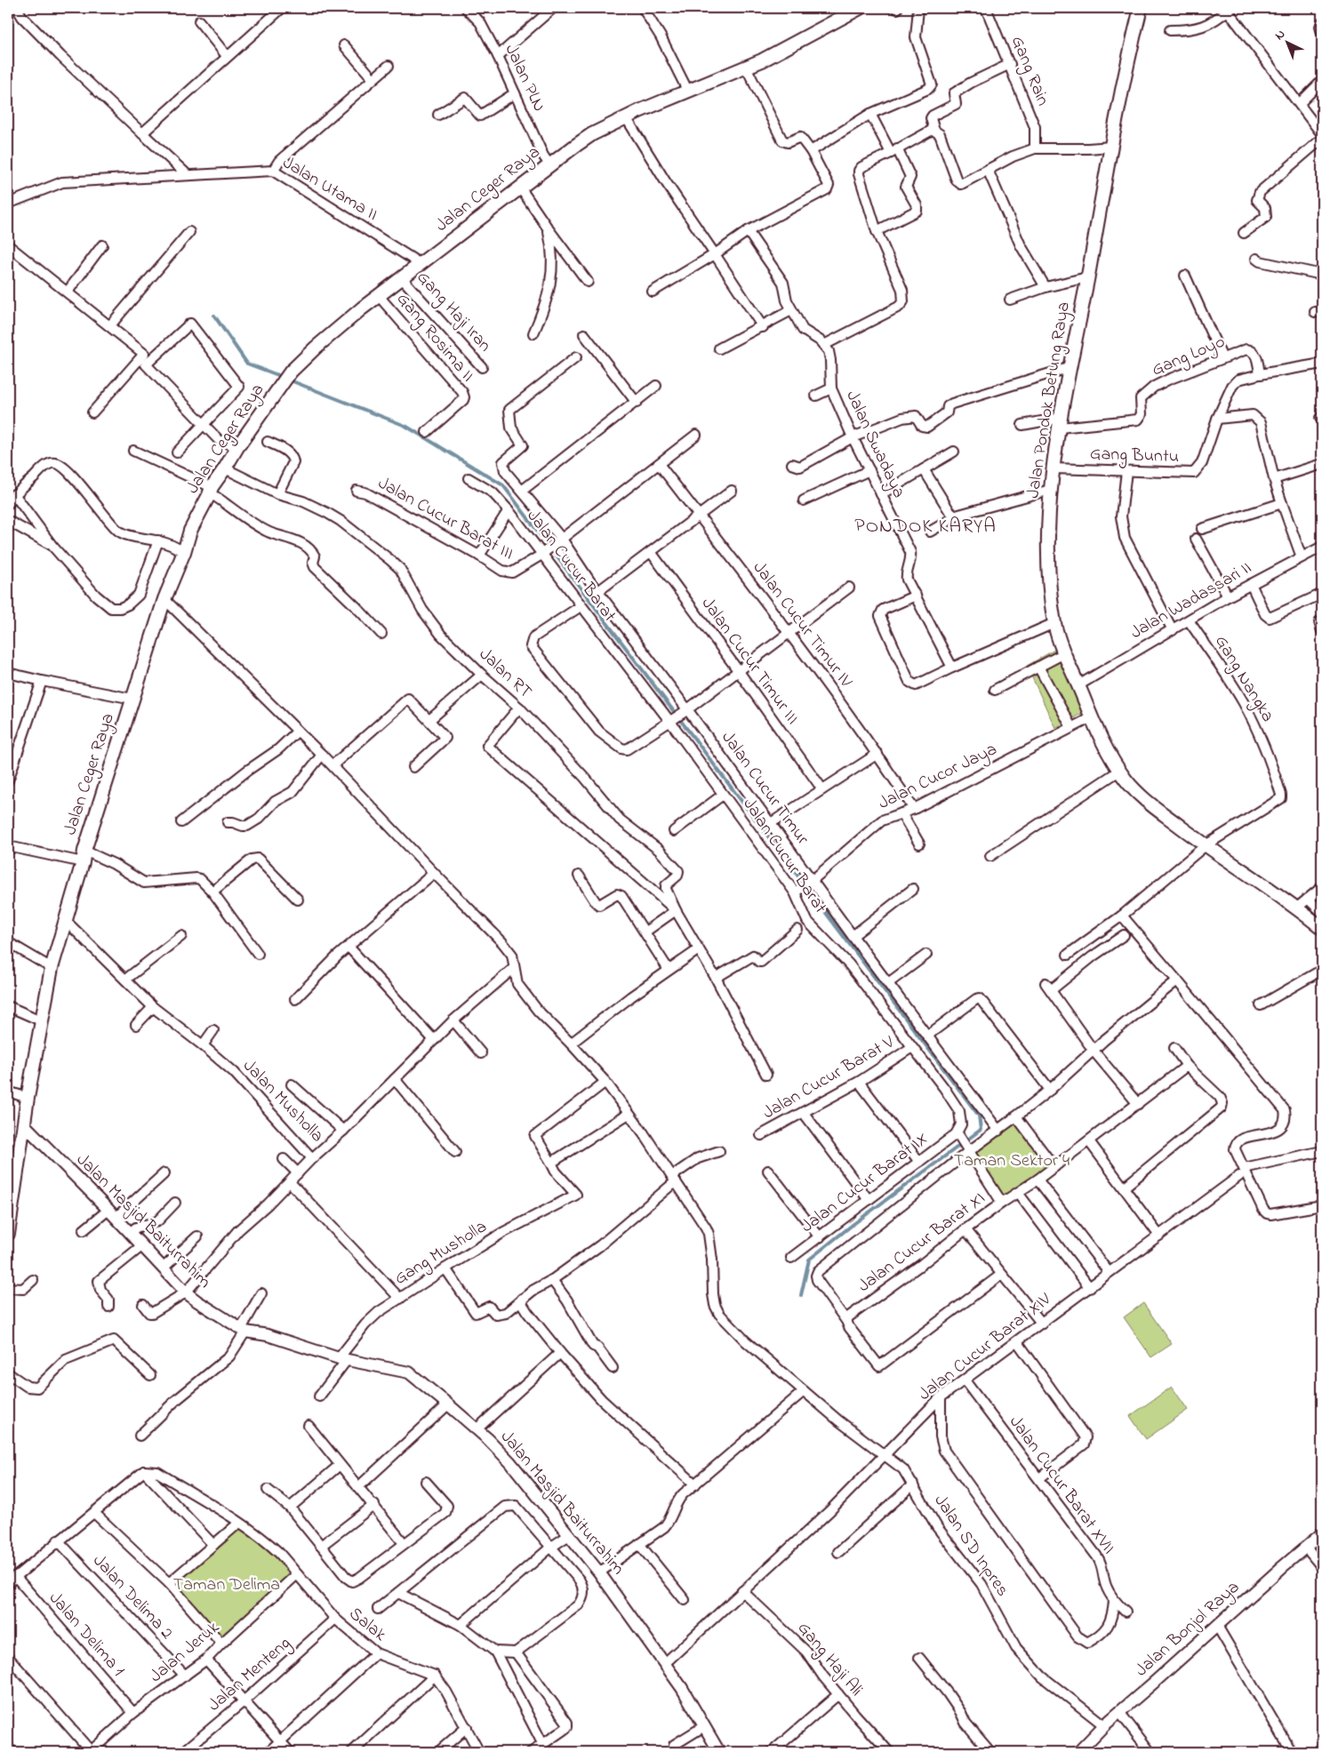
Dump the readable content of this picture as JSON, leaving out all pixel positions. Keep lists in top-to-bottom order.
{
  "streets": {
    "main road": ["Jalan Ceger Raya", "Jalan Pondok Betung Raya"],
    "street": [
      "Gang Rain",
      "Jalan PLN",
      "Jalan Utama II",
      "Gang Haji Iran",
      "Gang Rosima II",
      "Gang Loyo",
      "Jalan Swadaya",
      "Gang Buntu",
      "Jalan Cucur Barat III",
      "Jalan Cucur Barat",
      "Jalan Wadassari II",
      "Jalan Cucur Timur IV",
      "Jalan Cucur Timur III",
      "Jalan RT",
      "Gang Nangka",
      "Jalan Cucor Jaya",
      "Jalan Cucur Timur",
      "Jalan Cucur Barat V",
      "Jalan Musholla",
      "Jalan Cucur Barat IX",
      "Jalan Masjid Baiturrahim",
      "Jalan Cucur Barat XI",
      "Gang Musholla",
      "Jalan Cucur Barat XIV",
      "Jalan Cucur Barat XVII",
      "Jalan SD Inpres",
      "Jalan Delima 2",
      "Salak",
      "Jalan Bonjol Raya",
      "Jalan Delima 1",
      "Jalan Jeruk",
      "Gang Haji Ali",
      "Jalan Menteng"
    ]
  },
  "crossings": [
    ["Jalan PLN", "Jalan Ceger Raya"],
    ["Jalan Utama II", "Jalan Ceger Raya"],
    ["Jalan Ceger Raya", "Gang Haji Iran"],
    ["Jalan Ceger Raya", "Gang Rosima II"],
    ["Jalan Ceger Raya", "Jalan RT"],
    ["Jalan Ceger Raya", "Jalan Musholla"],
    ["Jalan Ceger Raya", "Jalan Masjid Baiturrahim"],
    ["Jalan Ceger Raya", "Jalan SD Inpres"],
    ["Gang Loyo", "Jalan Pondok Betung Raya"],
    ["Gang Loyo", "Gang Buntu"],
    ["Jalan Pondok Betung Raya", "Gang Buntu"],
    ["Jalan Pondok Betung Raya", "Jalan Wadassari II"],
    ["Jalan Pondok Betung Raya", "Gang Nangka"],
    ["Jalan Pondok Betung Raya", "Jalan Cucor Jaya"],
    ["Jalan Cucur Barat III", "Jalan Cucur Barat"],
    ["Jalan Cucur Barat", "Jalan Cucor Jaya"],
    ["Jalan Cucur Barat", "Jalan Cucur Barat V"],
    ["Jalan Cucur Barat", "Jalan Cucur Barat IX"],
    ["Jalan Wadassari II", "Gang Nangka"],
    ["Jalan Cucur Timur IV", "Jalan Cucor Jaya"],
    ["Jalan Cucor Jaya", "Jalan Cucur Timur"],
    ["Jalan Musholla", "Jalan SD Inpres"],
    ["Jalan Masjid Baiturrahim", "Gang Musholla"],
    ["Jalan Masjid Baiturrahim", "Jalan Cucur Barat XIV"],
    ["Jalan Cucur Barat XIV", "Jalan Cucur Barat XVII"],
    ["Jalan Cucur Barat XIV", "Jalan SD Inpres"],
    ["Jalan Cucur Barat XIV", "Gang Haji Ali"],
    ["Jalan SD Inpres", "Jalan Bonjol Raya"],
    ["Jalan Delima 2", "Jalan Jeruk"],
    ["Salak", "Jalan Jeruk"],
    ["Salak", "Jalan Menteng"],
    ["Jalan Delima 1", "Jalan Jeruk"]
  ],
  "districts": ["PONDOK KARYA"],
  "parks": ["Taman Sektor 4", "Taman Delima"],
  "north": "top left"
}
